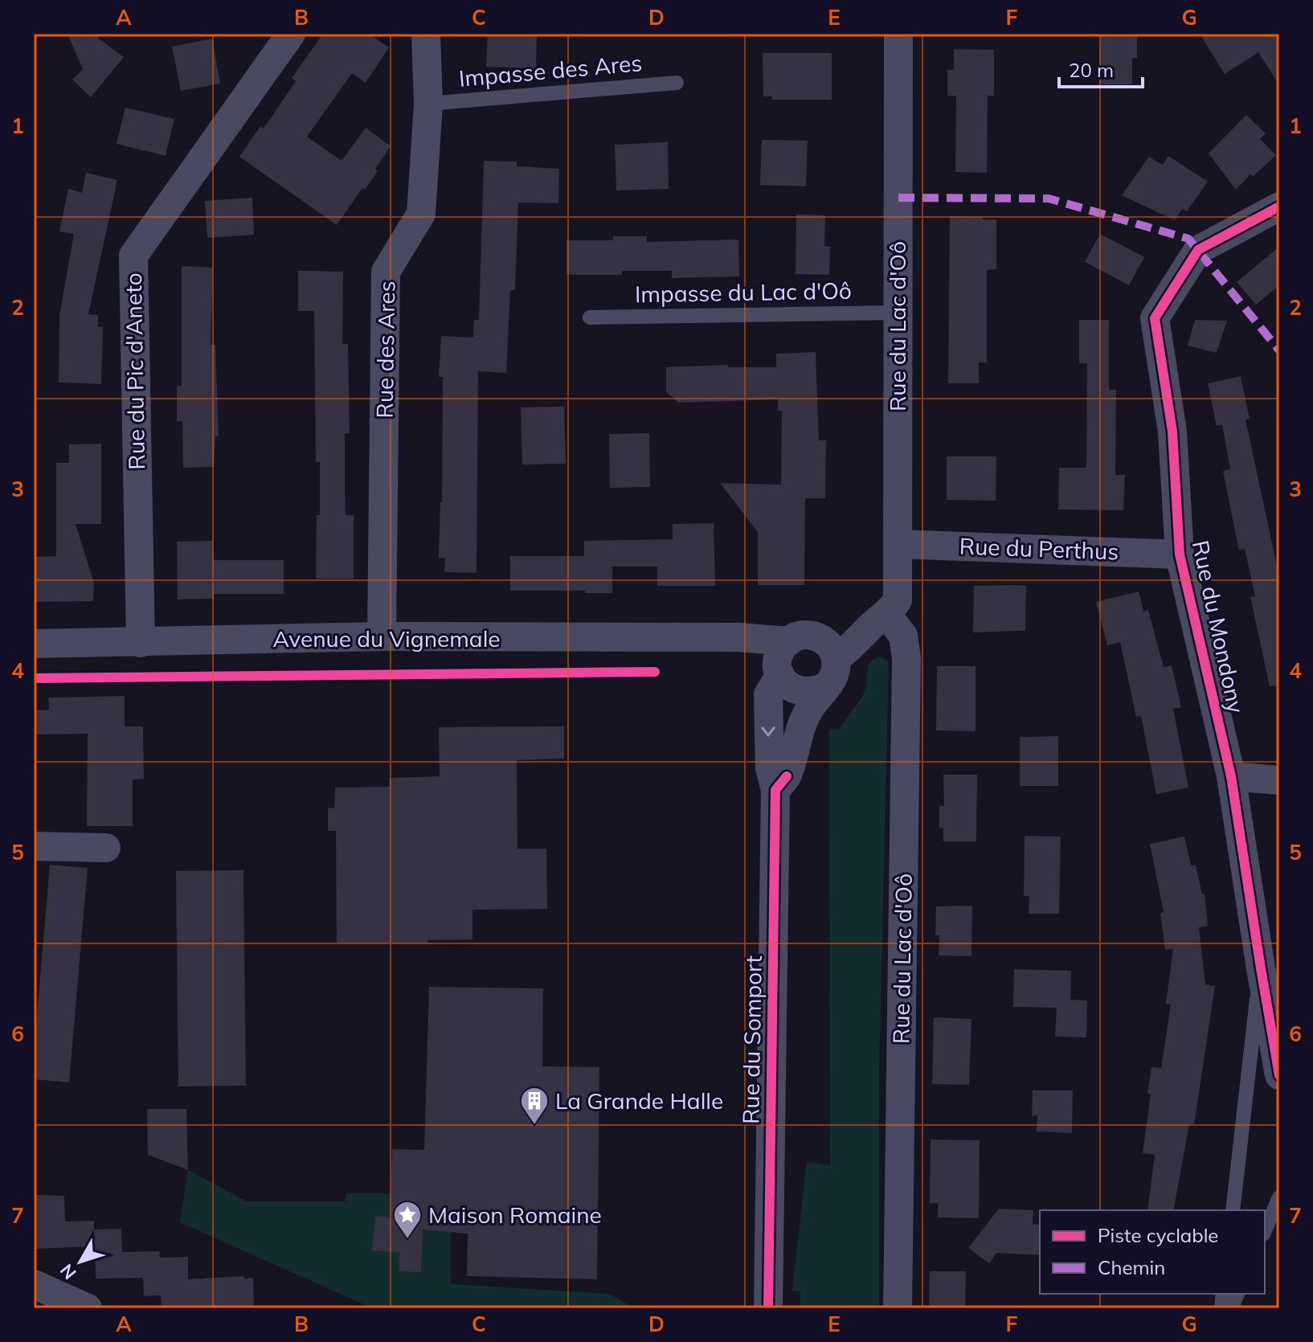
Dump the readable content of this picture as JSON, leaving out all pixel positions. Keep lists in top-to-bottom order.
{
  "streets": {
    "street": [
      "Rue du Lac d'Oô",
      "Rue des Ares",
      "Rue du Pic d'Aneto",
      "Rue du Perthus",
      "Rue du Mondony",
      "Avenue du Vignemale",
      "Rue du Somport"
    ],
    "lane": ["Impasse des Ares", "Impasse du Lac d'Oô"]
  },
  "crossings": [
    ["Impasse des Ares", "Rue des Ares"],
    ["Impasse du Lac d'Oô", "Rue du Lac d'Oô"],
    ["Rue du Lac d'Oô", "Rue du Perthus"],
    ["Rue du Lac d'Oô", "Avenue du Vignemale"],
    ["Rue du Lac d'Oô", "Rue du Somport"],
    ["Rue des Ares", "Avenue du Vignemale"],
    ["Rue du Pic d'Aneto", "Avenue du Vignemale"],
    ["Rue du Perthus", "Rue du Mondony"],
    ["Avenue du Vignemale", "Rue du Somport"]
  ],
  "places": {
    "building": ["La Grande Halle"],
    "place": ["Maison Romaine"]
  },
  "legend": ["Piste cyclable", "Chemin"],
  "scale_bar": "20 m",
  "north": "bottom left",
  "grid": {
    "columns": [
      "A",
      "B",
      "C",
      "D",
      "E",
      "F",
      "G"
    ],
    "rows": [
      "1",
      "2",
      "3",
      "4",
      "5",
      "6",
      "7"
    ]
  }
}
